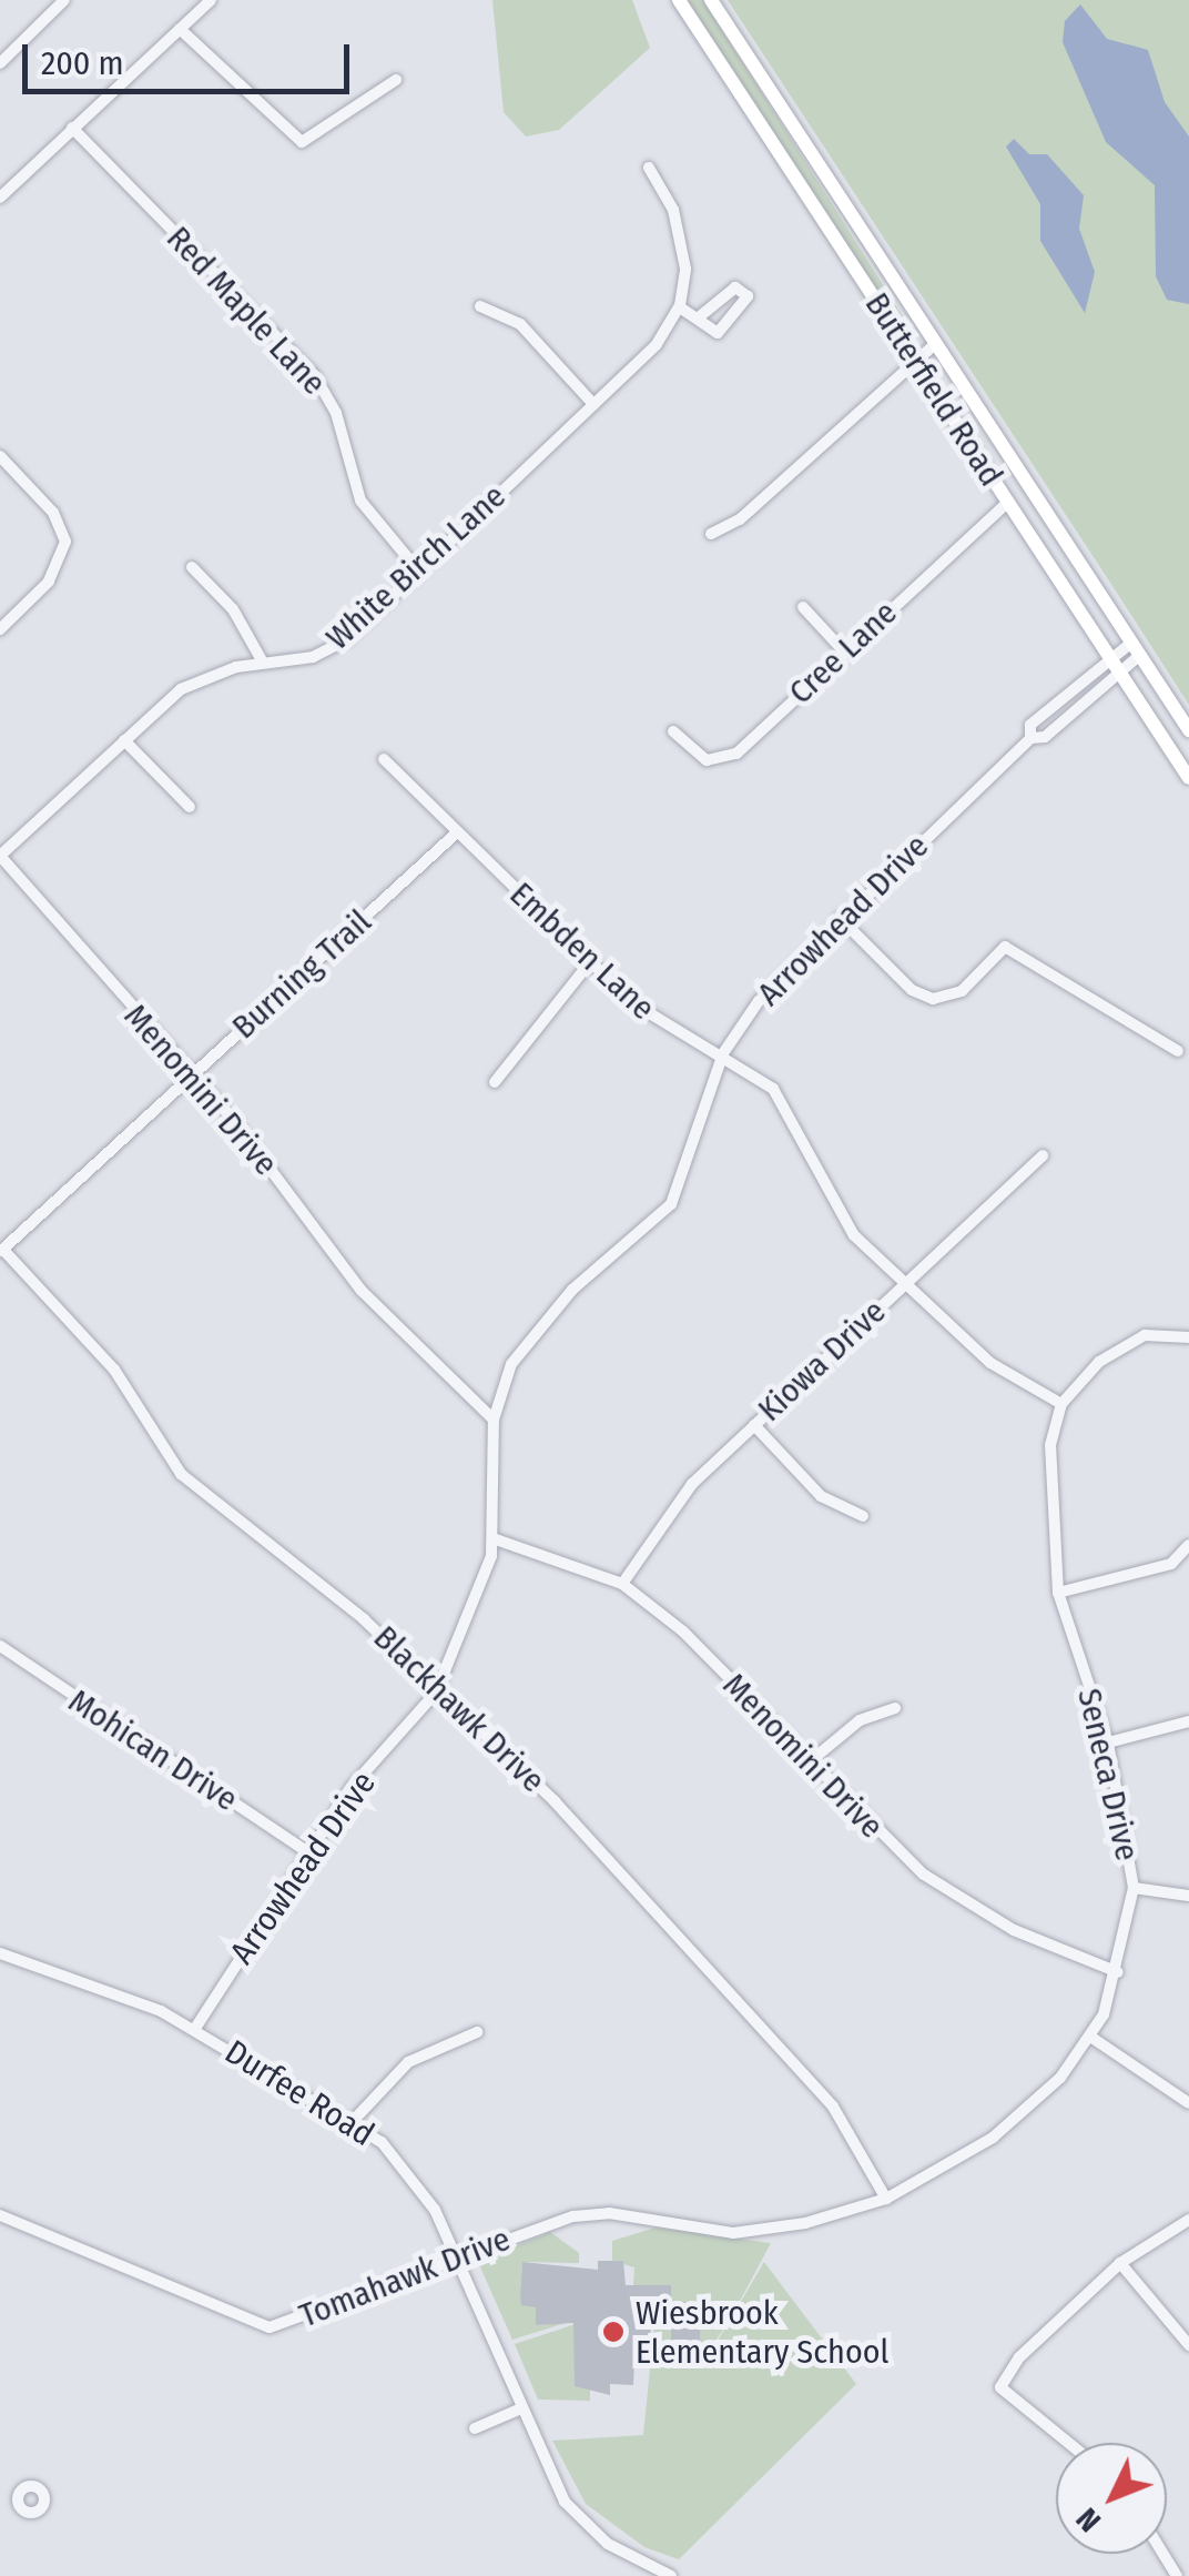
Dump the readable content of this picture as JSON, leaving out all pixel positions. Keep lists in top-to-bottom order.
{
  "streets": {
    "main road": ["Butterfield Road"],
    "street": [
      "Red Maple Lane",
      "White Birch Lane",
      "Cree Lane",
      "Arrowhead Drive",
      "Embden Lane",
      "Burning Trail",
      "Menomini Drive",
      "Kiowa Drive",
      "Blackhawk Drive",
      "Mohican Drive",
      "Seneca Drive",
      "Durfee Road",
      "Tomahawk Drive"
    ]
  },
  "crossings": [
    ["Red Maple Lane", "White Birch Lane"],
    ["Butterfield Road", "Cree Lane"],
    ["Butterfield Road", "Arrowhead Drive"],
    ["White Birch Lane", "Menomini Drive"],
    ["Arrowhead Drive", "Embden Lane"],
    ["Arrowhead Drive", "Menomini Drive"],
    ["Arrowhead Drive", "Blackhawk Drive"],
    ["Arrowhead Drive", "Mohican Drive"],
    ["Arrowhead Drive", "Durfee Road"],
    ["Embden Lane", "Burning Trail"],
    ["Embden Lane", "Kiowa Drive"],
    ["Embden Lane", "Seneca Drive"],
    ["Burning Trail", "Menomini Drive"],
    ["Burning Trail", "Blackhawk Drive"],
    ["Menomini Drive", "Kiowa Drive"],
    ["Menomini Drive", "Seneca Drive"],
    ["Blackhawk Drive", "Seneca Drive"],
    ["Seneca Drive", "Tomahawk Drive"],
    ["Durfee Road", "Tomahawk Drive"]
  ],
  "places": ["Wiesbrook Elementary School"],
  "scale_bar": "200 m",
  "north": "bottom left"
}
